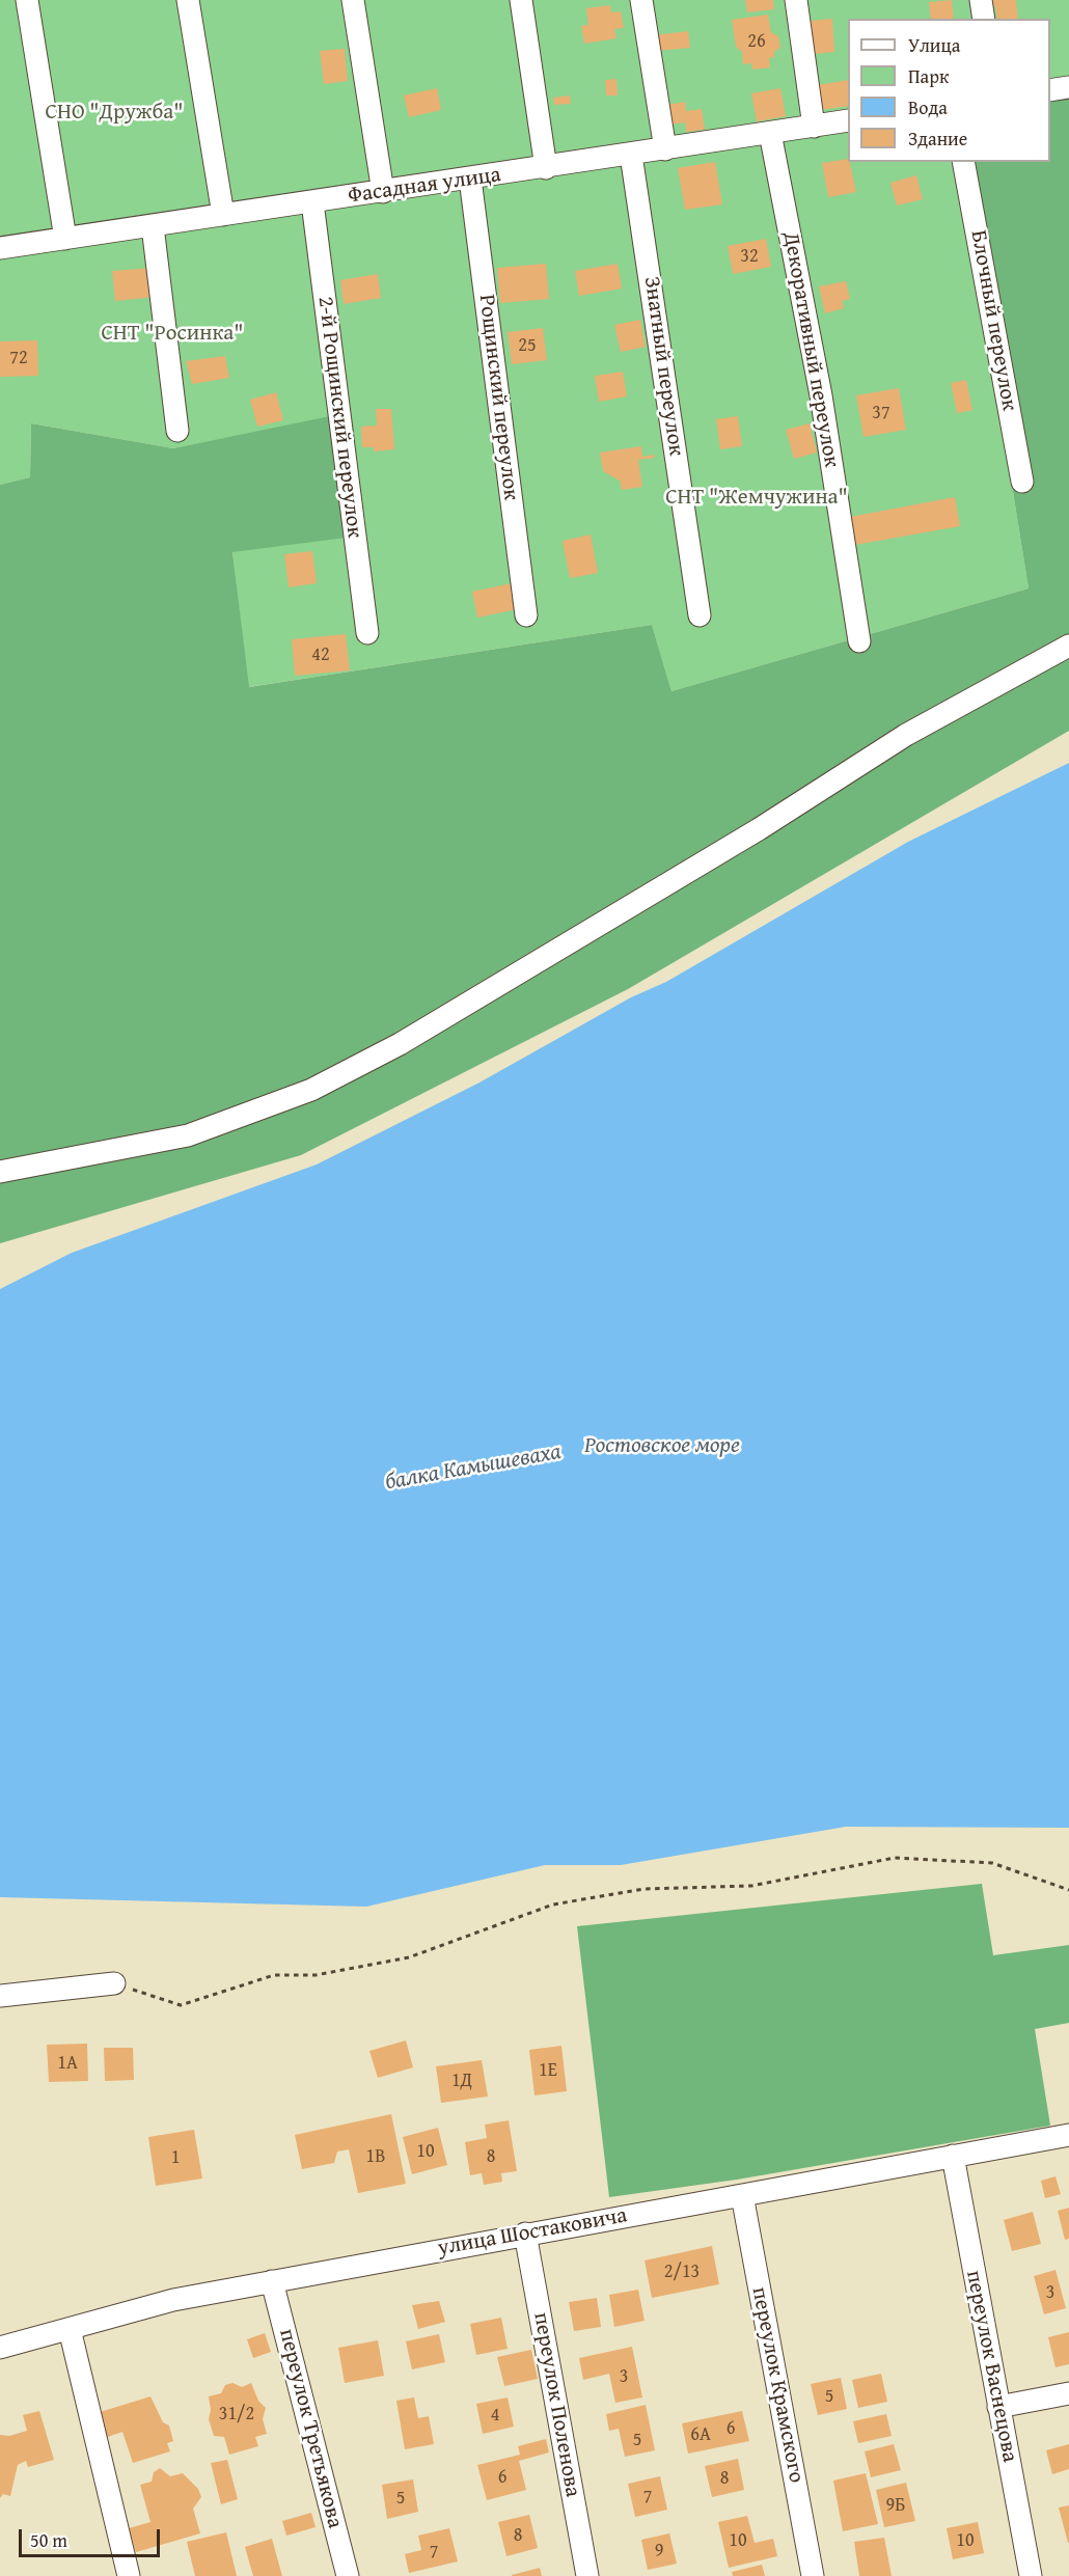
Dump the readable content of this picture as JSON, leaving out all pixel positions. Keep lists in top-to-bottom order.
{
  "streets": {
    "street": [
      "Фасадная улица",
      "Блочный переулок",
      "Декоративный переулок",
      "Знатный переулок",
      "Рощинский переулок",
      "2-й Рощинский переулок",
      "улица Шостаковича",
      "переулок Васнецова",
      "переулок Крамского",
      "переулок Поленова",
      "переулок Третьякова"
    ]
  },
  "crossings": [
    ["Фасадная улица", "Декоративный переулок"],
    ["Фасадная улица", "Знатный переулок"],
    ["Фасадная улица", "Рощинский переулок"],
    ["Фасадная улица", "2-й Рощинский переулок"],
    ["улица Шостаковича", "переулок Васнецова"],
    ["улица Шостаковича", "переулок Крамского"],
    ["улица Шостаковича", "переулок Поленова"],
    ["улица Шостаковича", "переулок Третьякова"]
  ],
  "water": ["Ростовское море", "балка Камышеваха"],
  "parks": ["СНО \"Дружба\"", "СНТ \"Росинка\"", "СНТ \"Жемчужина\""],
  "house_numbers": [
    "26",
    "32",
    "25",
    "72",
    "37",
    "42",
    "1А",
    "1Е",
    "1Д",
    "10",
    "1В",
    "8",
    "1",
    "2/13",
    "3",
    "3",
    "5",
    "31/2",
    "4",
    "6",
    "6А",
    "5",
    "6",
    "8",
    "7",
    "5",
    "9Б",
    "8",
    "10",
    "10",
    "9",
    "7"
  ],
  "legend": [
    "Улица",
    "Парк",
    "Вода",
    "Здание"
  ],
  "scale_bar": "50 m"
}
